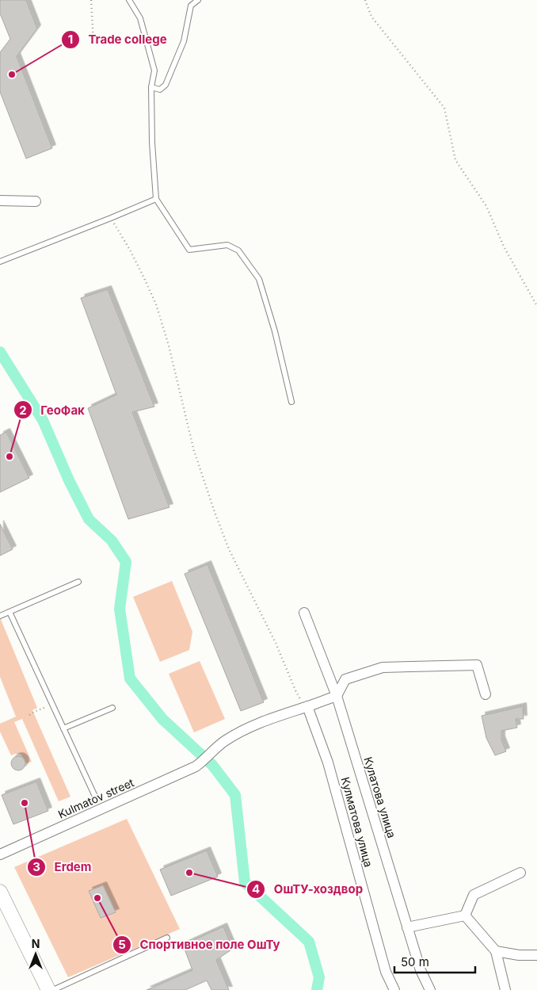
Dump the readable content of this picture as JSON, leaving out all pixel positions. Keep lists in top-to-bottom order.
{
  "streets": {
    "street": ["Кулатова улица", "Kulmatov street", "Кулматова улица"]
  },
  "crossings": [
    ["Кулатова улица", "Kulmatov street"],
    ["Kulmatov street", "Кулматова улица"]
  ],
  "places": [
    "Trade college",
    "ГеоФак",
    "Erdem",
    "ОшТУ-хоздвор",
    "Спортивное поле ОшТу"
  ],
  "scale_bar": "50 m",
  "north": "top"
}
